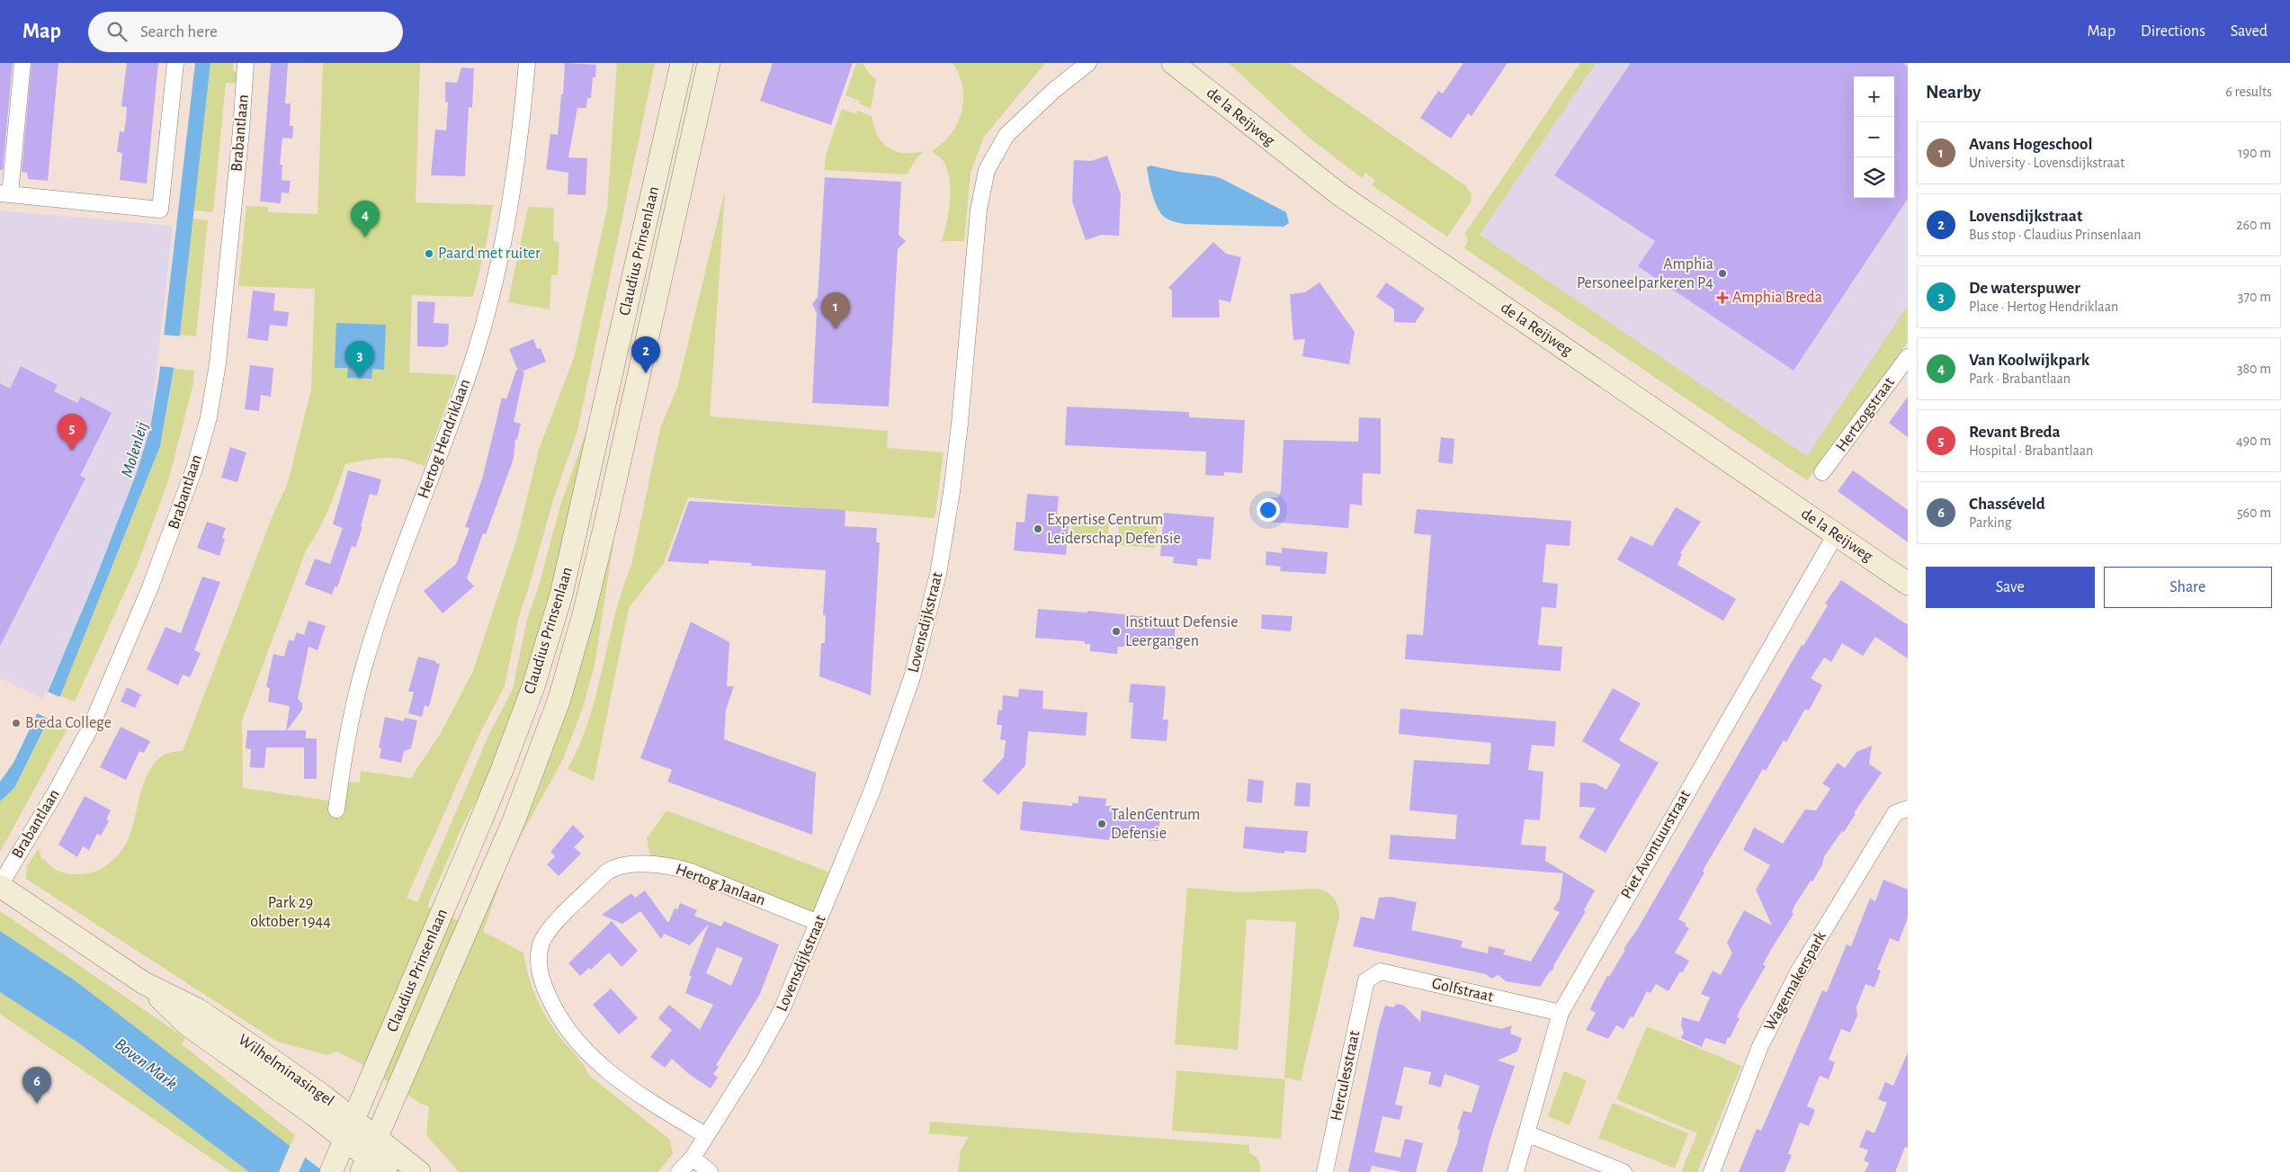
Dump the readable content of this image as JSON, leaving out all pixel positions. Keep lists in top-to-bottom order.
{
  "streets": {
    "main road": ["de la Reijweg", "Claudius Prinsenlaan", "Wilhelminasingel"],
    "street": [
      "Brabantlaan",
      "Hertzogstraat",
      "Hertog Hendriklaan",
      "Lovensdijkstraat",
      "Piet Avontuurstraat",
      "Hertog Janlaan",
      "Wagemakerspark",
      "Golfstraat",
      "Herculesstraat"
    ]
  },
  "crossings": [
    ["de la Reijweg", "Piet Avontuurstraat"],
    ["Brabantlaan", "Wilhelminasingel"],
    ["Claudius Prinsenlaan", "Wilhelminasingel"],
    ["Lovensdijkstraat", "Hertog Janlaan"],
    ["Piet Avontuurstraat", "Golfstraat"],
    ["Golfstraat", "Herculesstraat"]
  ],
  "water": ["Molenleij", "Boven Mark"],
  "parks": ["Park 29 oktober 1944"],
  "places": {
    "other": [
      "Paard met ruiter",
      "Amphia Personeelparkeren P4",
      "Expertise Centrum Leiderschap Defensie",
      "Instituut Defensie Leergangen",
      "Breda College",
      "TalenCentrum Defensie"
    ],
    "health": ["Amphia Breda"]
  },
  "page": {
    "header": "Map",
    "search": "Search here",
    "nav": ["Map", "Directions", "Saved"],
    "heading": ["Nearby", "6 results"],
    "map_buttons": ["+", "−"],
    "list": [
      {
        "mark": "1",
        "name": "Avans Hogeschool",
        "note": "University · Lovensdijkstraat",
        "value": "190 m"
      },
      {
        "mark": "2",
        "name": "Lovensdijkstraat",
        "note": "Bus stop · Claudius Prinsenlaan",
        "value": "260 m"
      },
      {
        "mark": "3",
        "name": "De waterspuwer",
        "note": "Place · Hertog Hendriklaan",
        "value": "370 m"
      },
      {
        "mark": "4",
        "name": "Van Koolwijkpark",
        "note": "Park · Brabantlaan",
        "value": "380 m"
      },
      {
        "mark": "5",
        "name": "Revant Breda",
        "note": "Hospital · Brabantlaan",
        "value": "490 m"
      },
      {
        "mark": "6",
        "name": "Chasséveld",
        "note": "Parking",
        "value": "560 m"
      }
    ],
    "pins": [
      "4",
      "1",
      "2",
      "3",
      "5",
      "6"
    ],
    "buttons": ["Save", "Share"]
  }
}
